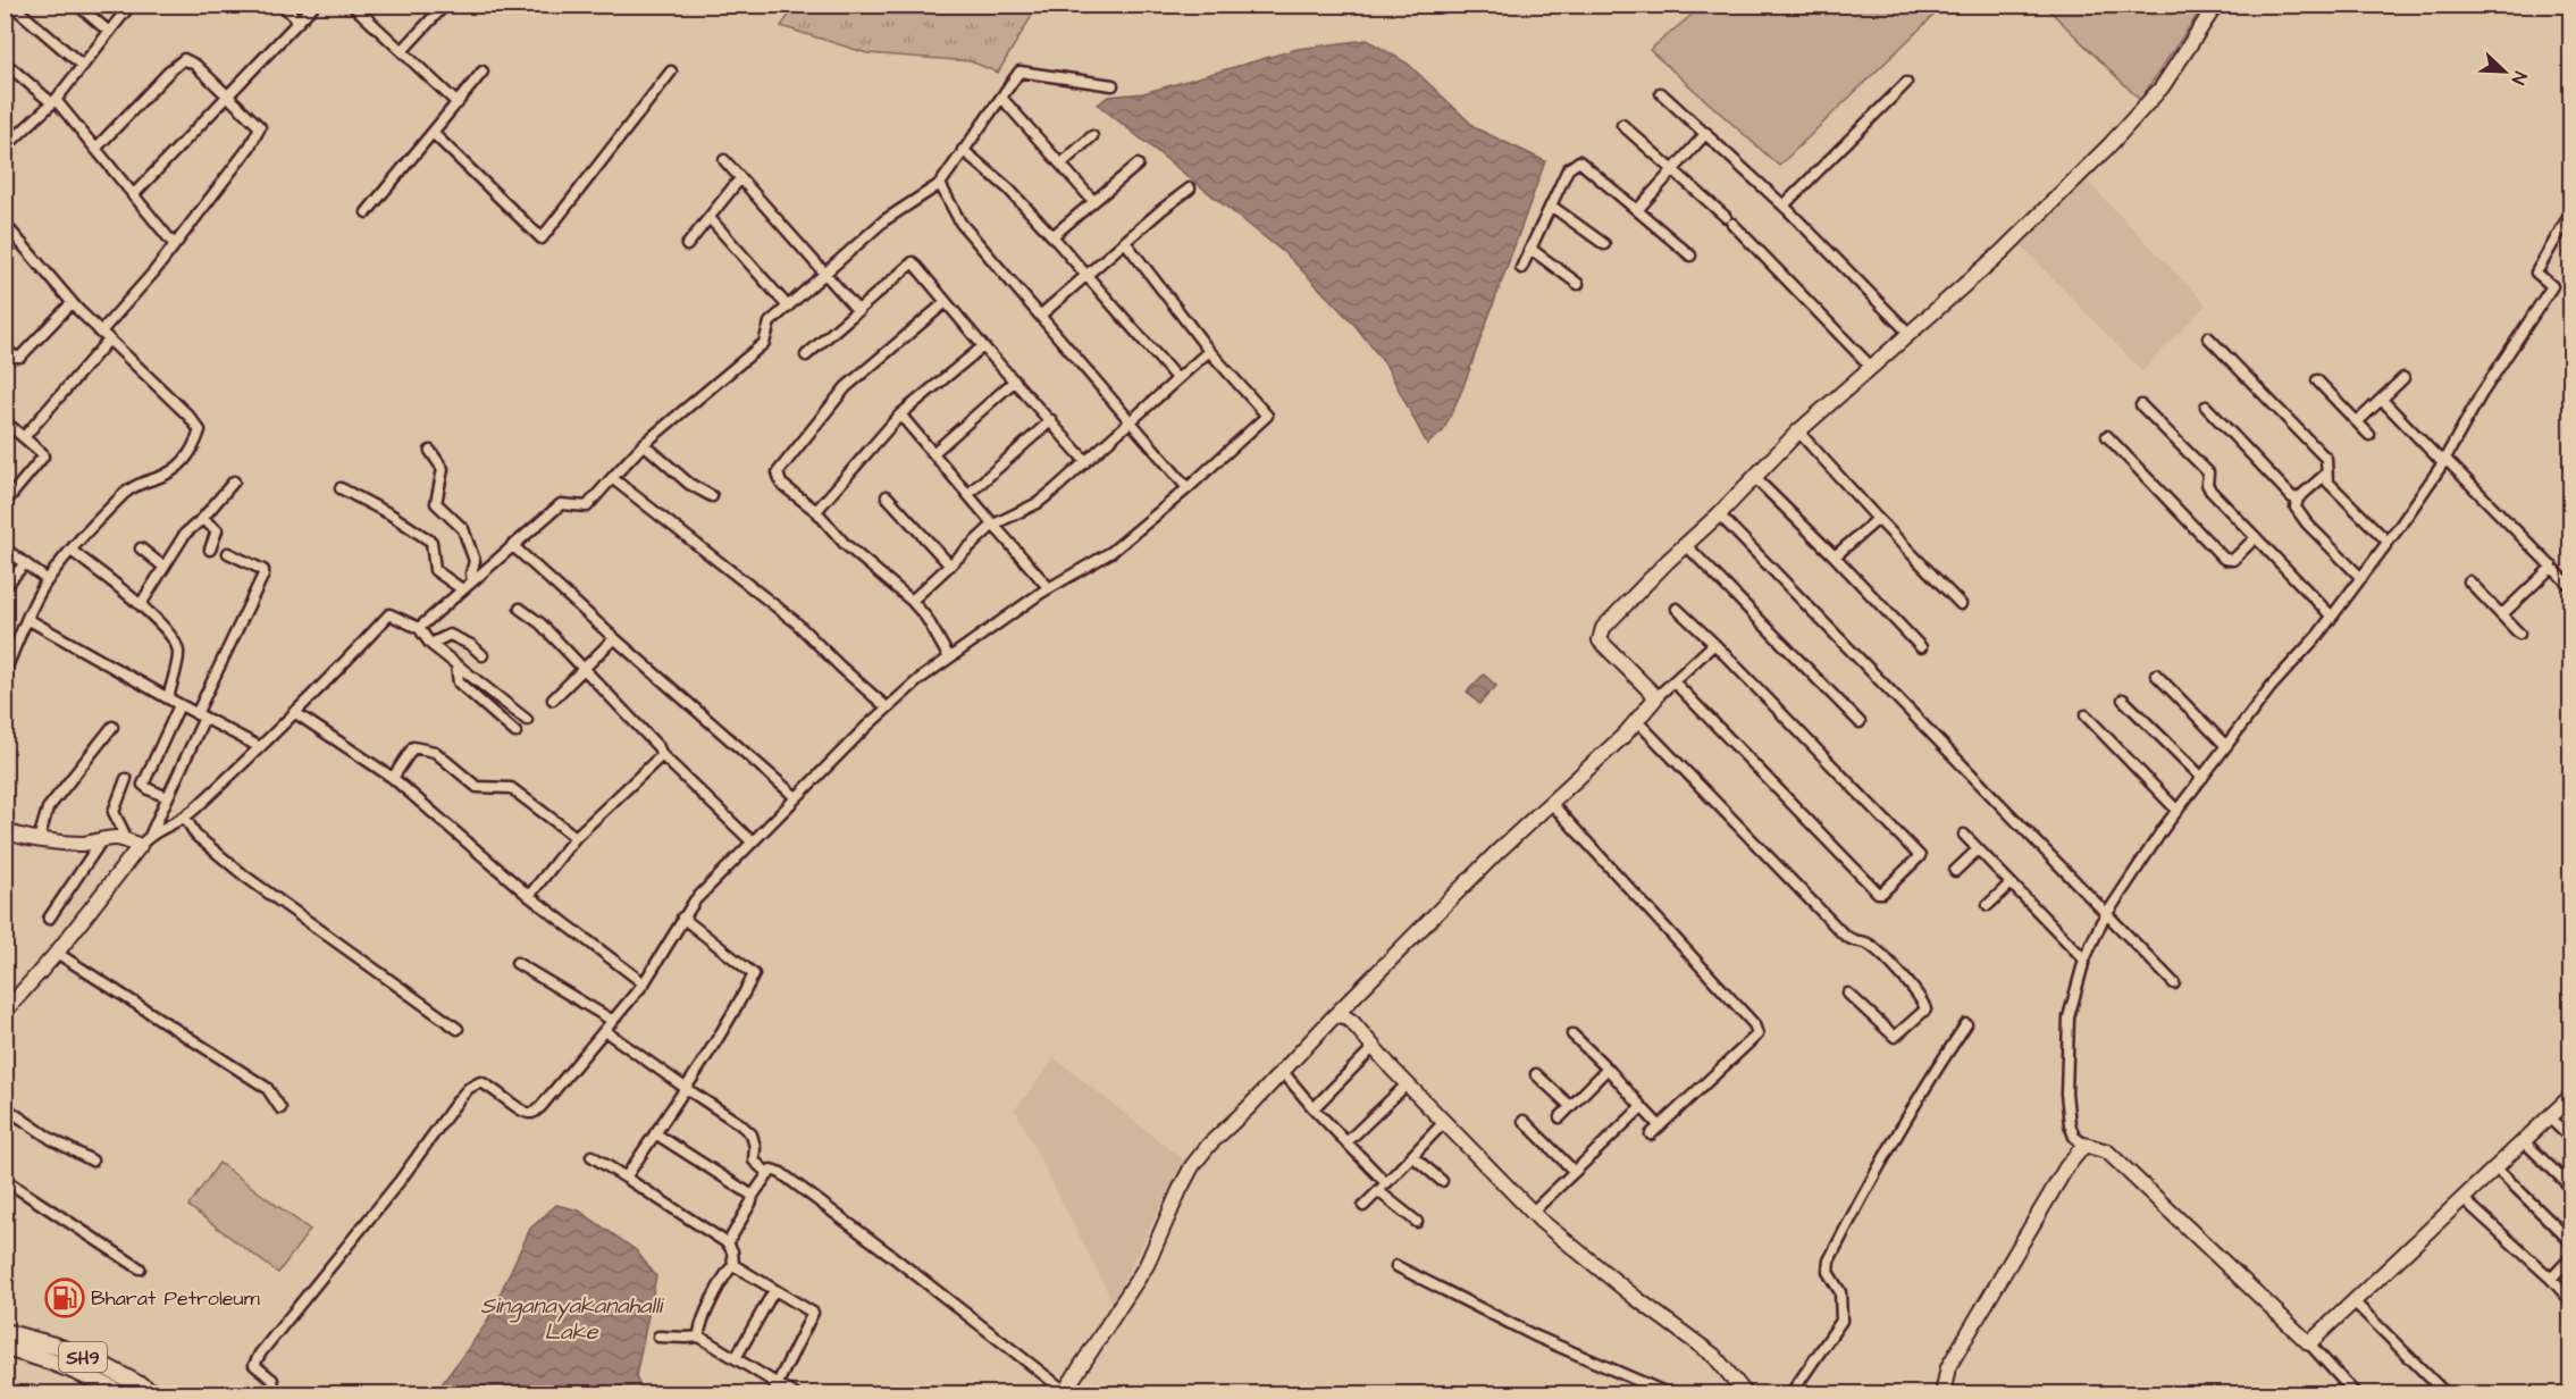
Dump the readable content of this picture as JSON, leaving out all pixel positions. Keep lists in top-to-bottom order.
{
  "streets": {
    "main road": ["SH9"]
  },
  "water": ["Singanayakanahalli Lake"],
  "places": {
    "fuel station": ["Bharat Petroleum"]
  },
  "north": "bottom right"
}
